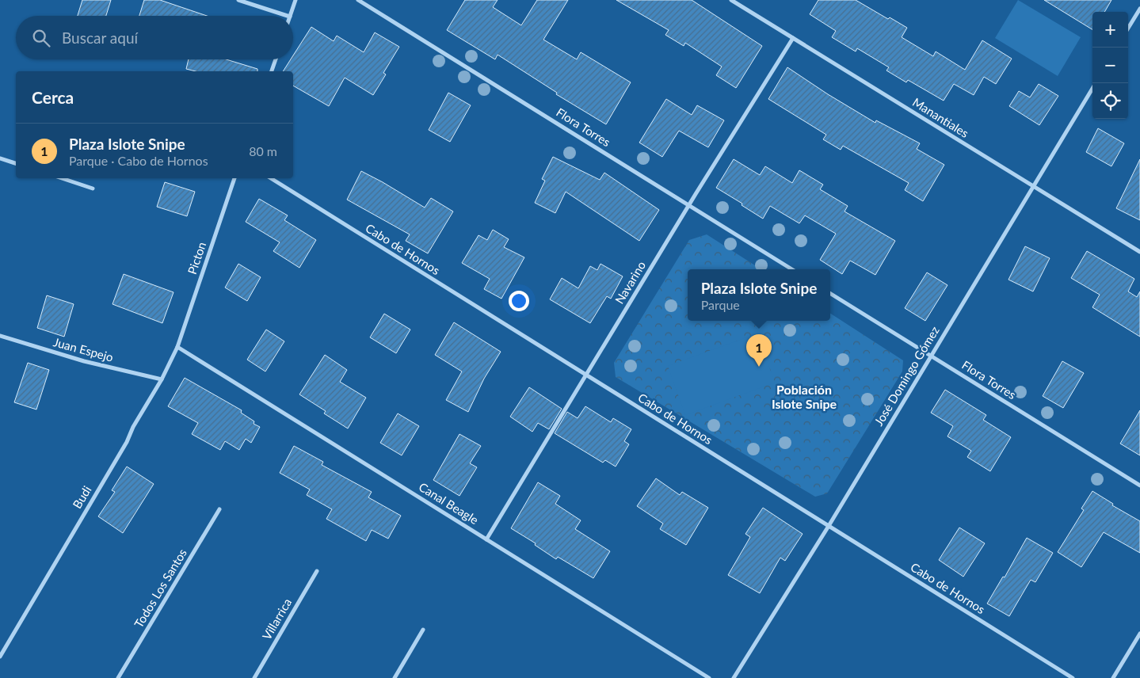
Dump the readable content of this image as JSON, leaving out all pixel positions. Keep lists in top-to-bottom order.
{
  "streets": {
    "street": [
      "Manantiales",
      "Flora Torres",
      "Cabo de Hornos",
      "Picton",
      "Navarino",
      "Juan Espejo",
      "José Domingo Gómez",
      "Budi",
      "Canal Beagle",
      "Todos Los Santos",
      "Villarrica"
    ]
  },
  "crossings": [
    ["Manantiales", "Navarino"],
    ["Manantiales", "José Domingo Gómez"],
    ["Flora Torres", "Navarino"],
    ["Flora Torres", "José Domingo Gómez"],
    ["Cabo de Hornos", "Navarino"],
    ["Cabo de Hornos", "José Domingo Gómez"],
    ["Picton", "Budi"],
    ["Picton", "Canal Beagle"],
    ["Navarino", "Canal Beagle"],
    ["Juan Espejo", "Budi"],
    ["Budi", "Canal Beagle"]
  ],
  "districts": ["Población Islote Snipe"],
  "page": {
    "map_buttons": ["+", "−"],
    "search": "Buscar aquí",
    "heading": "Cerca",
    "list": [
      {
        "mark": "1",
        "name": "Plaza Islote Snipe",
        "note": "Parque · Cabo de Hornos",
        "value": "80 m"
      }
    ],
    "popup": ["Plaza Islote Snipe", "Parque"],
    "pins": "1"
  }
}
